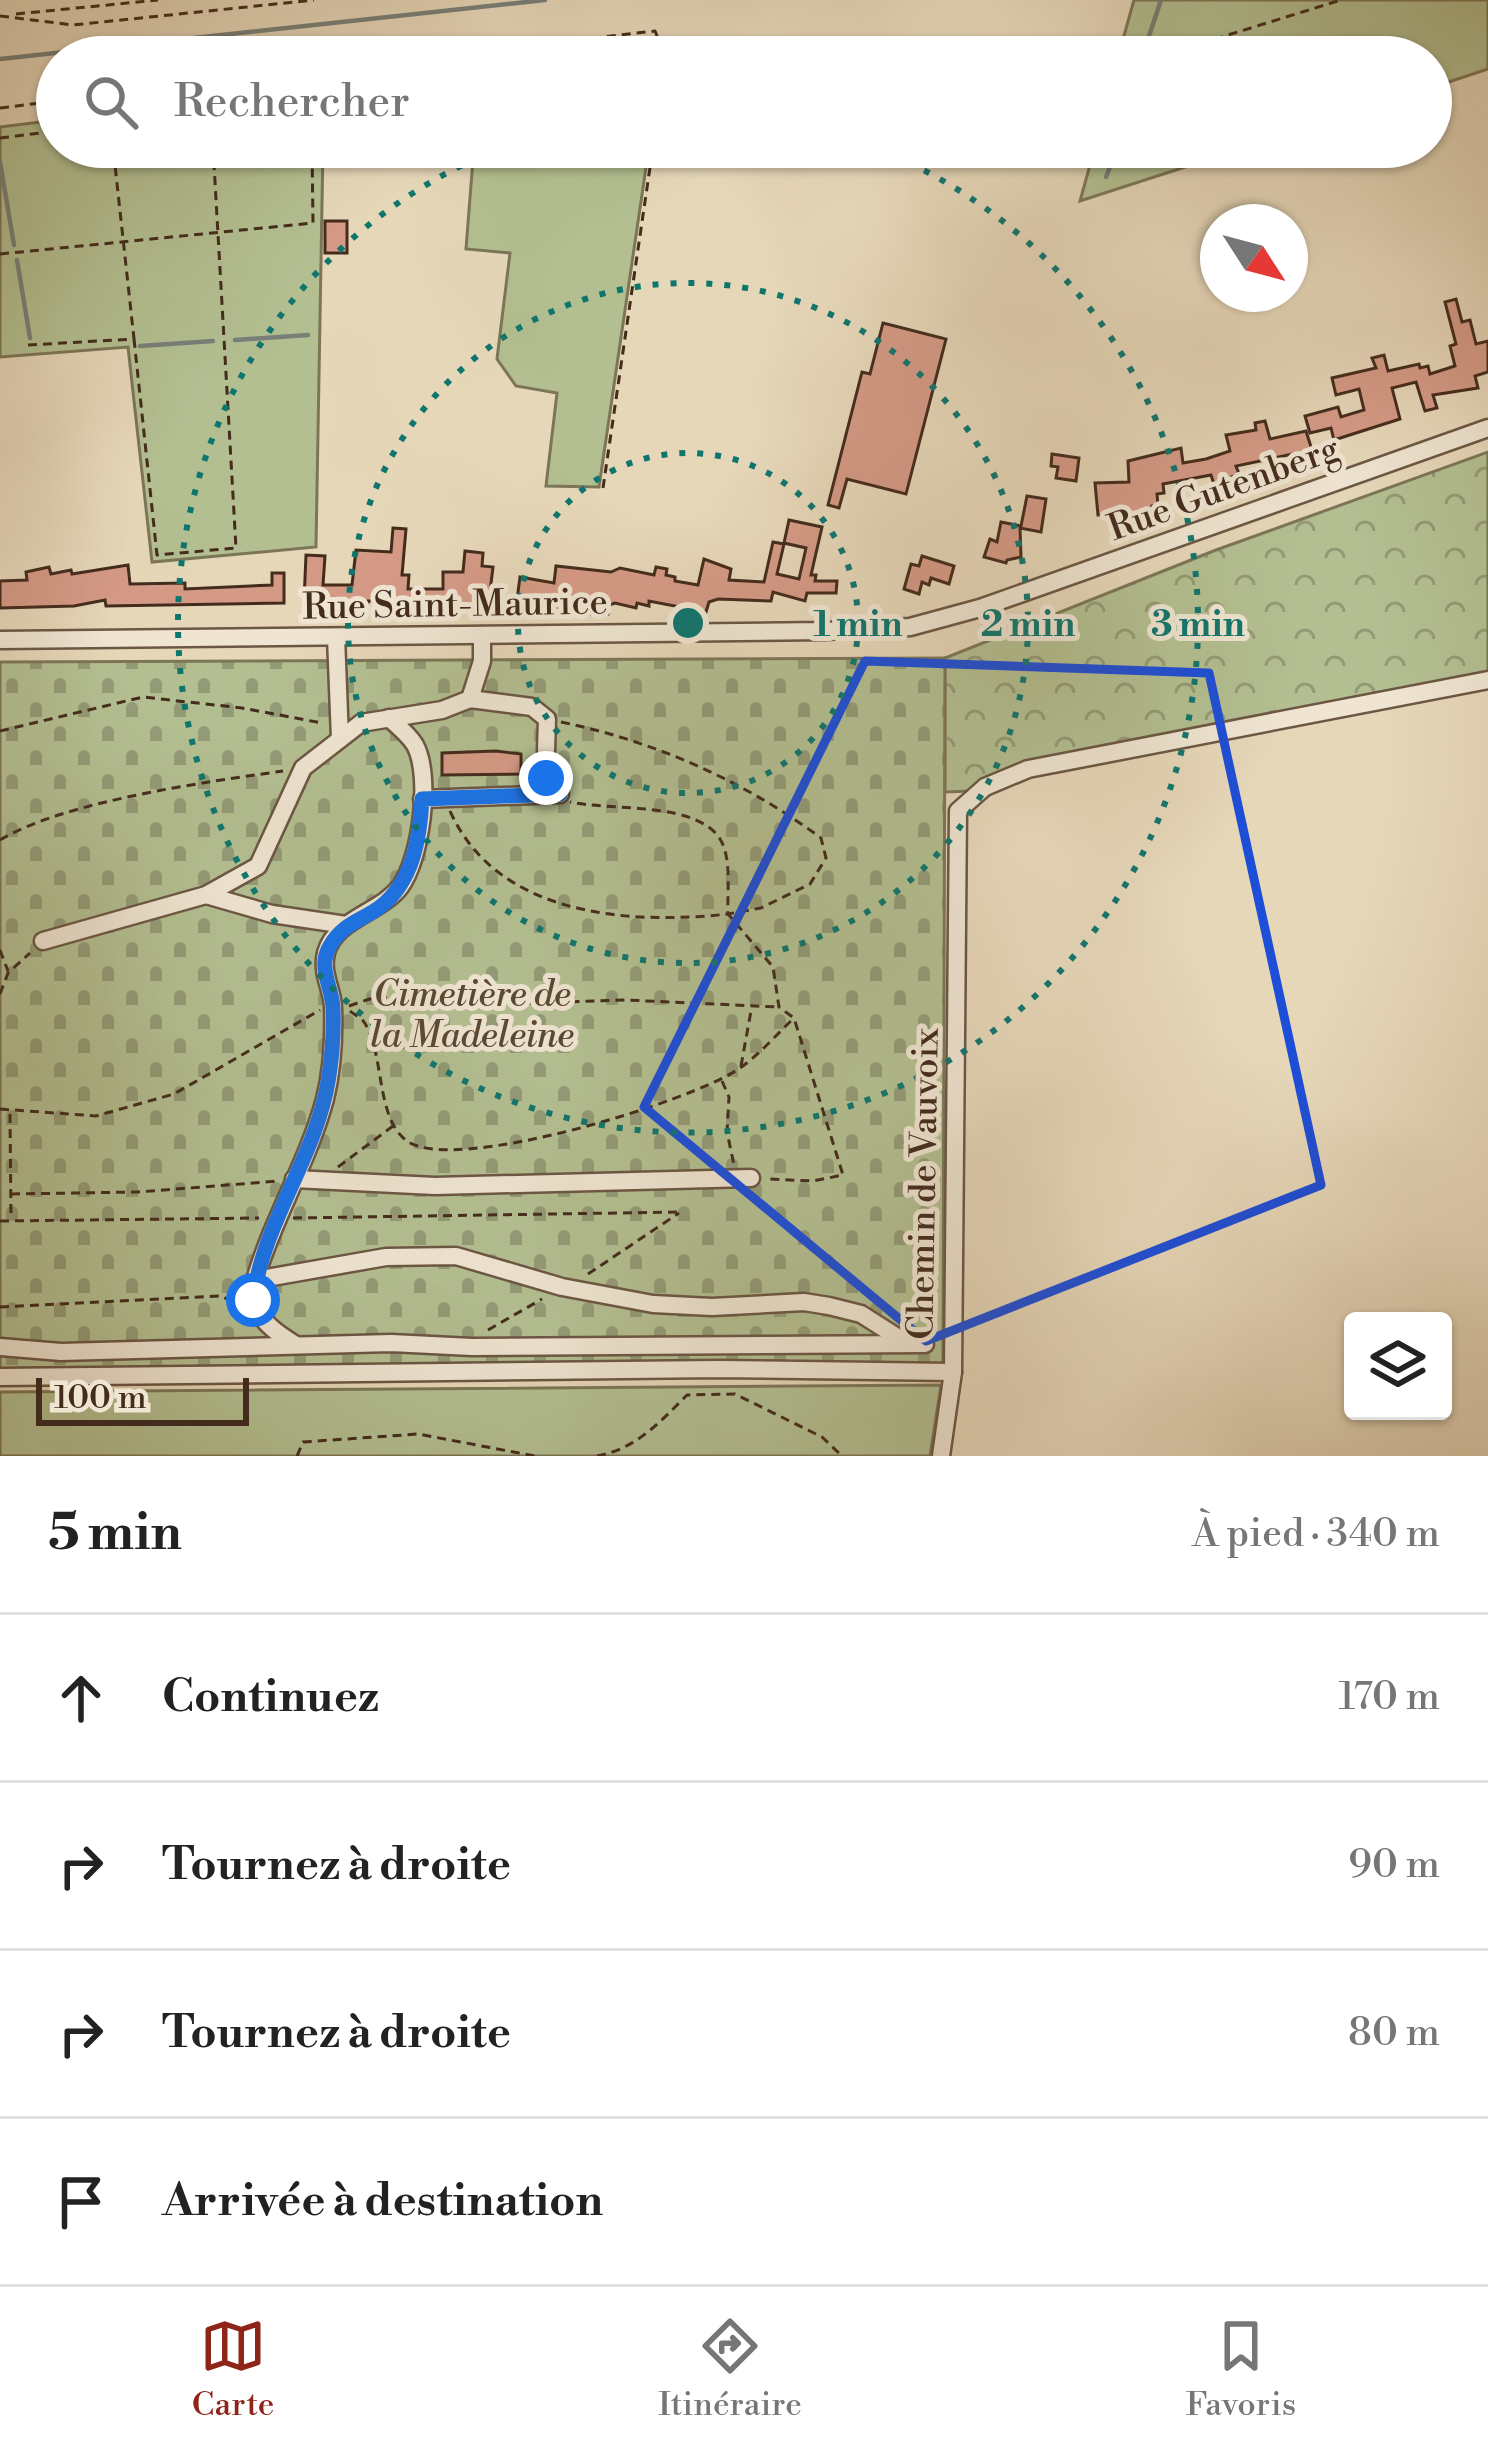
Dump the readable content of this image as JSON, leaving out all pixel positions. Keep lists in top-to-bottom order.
{
  "streets": {
    "street": ["Rue Gutenberg", "Rue Saint-Maurice", "Chemin de Vauvoix"]
  },
  "crossings": [
    ["Rue Gutenberg", "Rue Saint-Maurice"]
  ],
  "parks": ["Cimetière de la Madeleine"],
  "scale_bar": "100 m",
  "north": "bottom right",
  "page": {
    "search": "Rechercher",
    "scale": "100 m",
    "heading": ["5 min", "À pied · 340 m"],
    "list": [
      ["Continuez", "170 m"],
      ["Tournez à droite", "90 m"],
      ["Tournez à droite", "80 m"],
      "Arrivée à destination"
    ],
    "nav": ["Carte", "Itinéraire", "Favoris"]
  },
  "rings": ["1 min", "2 min", "3 min"]
}
